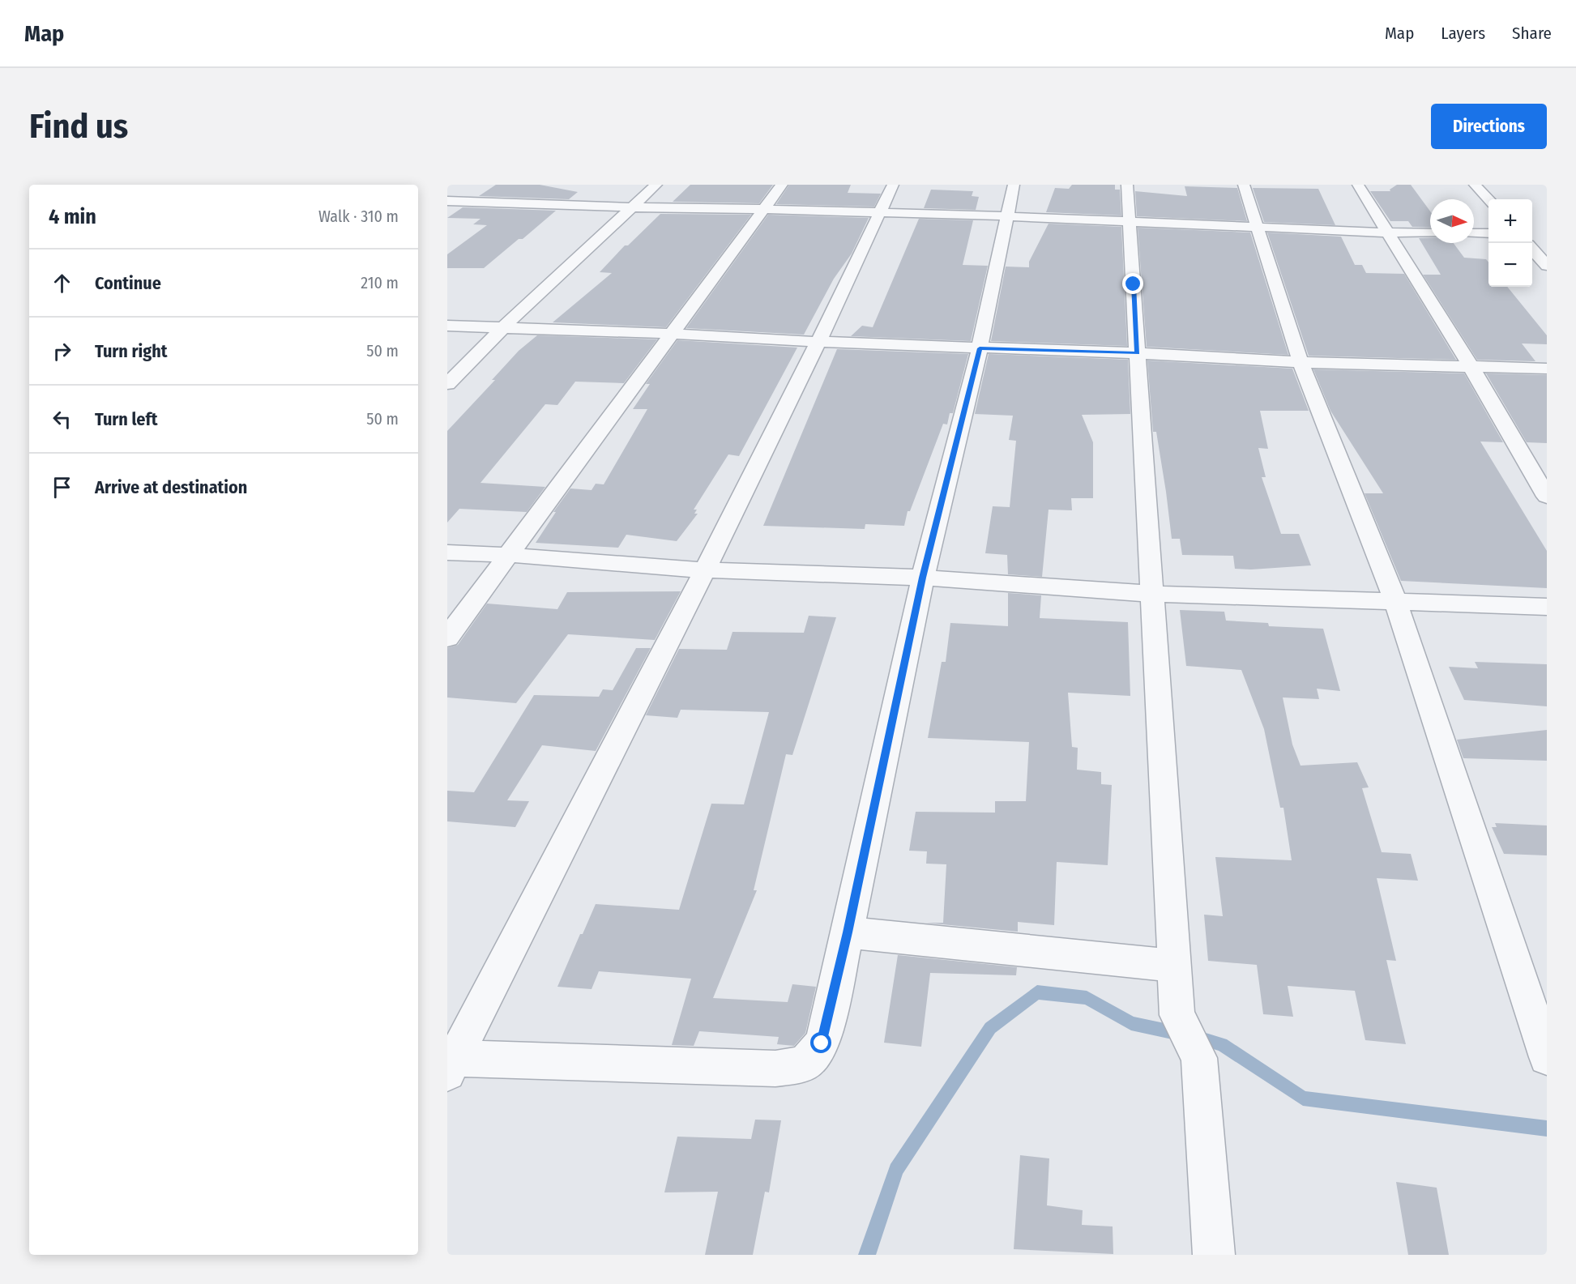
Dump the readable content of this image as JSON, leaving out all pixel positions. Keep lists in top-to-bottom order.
{
  "north": "right",
  "page": {
    "header": "Map",
    "nav": ["Map", "Layers", "Share"],
    "buttons": "Directions",
    "title": "Find us",
    "heading": ["4 min", "Walk · 310 m"],
    "map_buttons": ["+", "−"],
    "list": [
      ["Continue", "210 m"],
      ["Turn right", "50 m"],
      ["Turn left", "50 m"],
      "Arrive at destination"
    ]
  }
}
